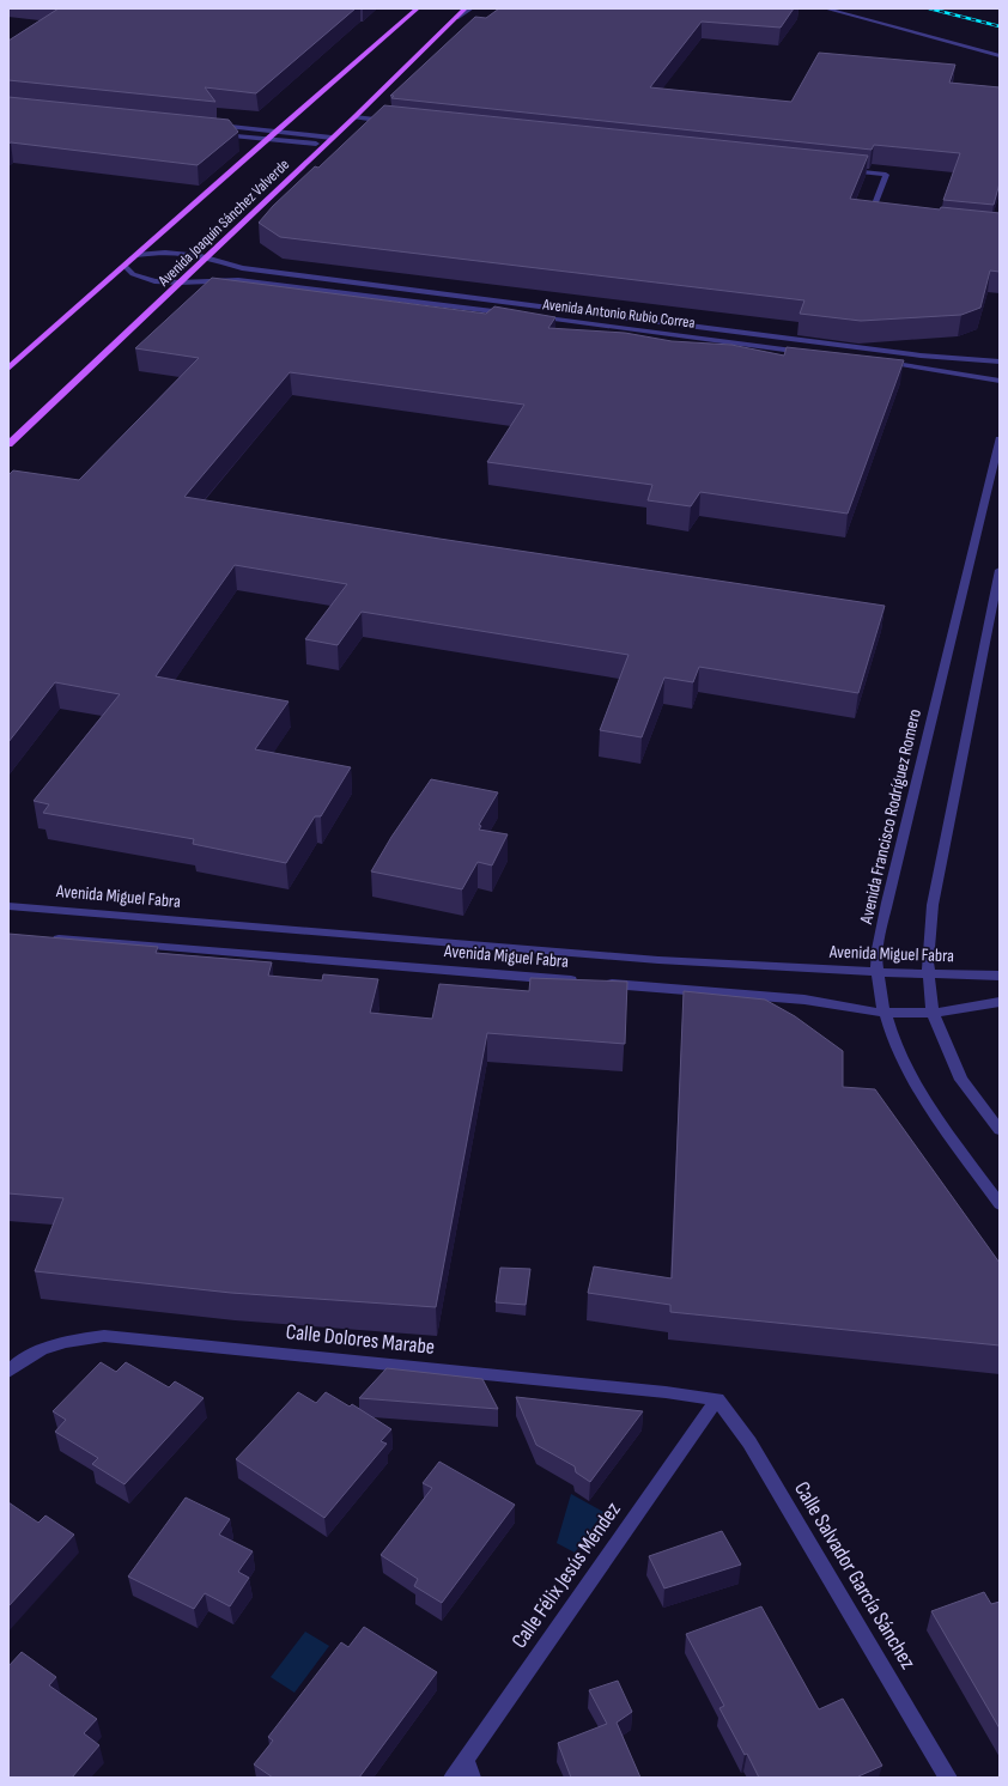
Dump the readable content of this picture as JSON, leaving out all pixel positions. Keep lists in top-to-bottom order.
{
  "streets": {
    "main road": ["Avenida Joaquín Sánchez Valverde"],
    "street": [
      "Avenida Antonio Rubio Correa",
      "Avenida Francisco Rodríguez Romero",
      "Avenida Miguel Fabra",
      "Calle Dolores Marabe",
      "Calle Félix Jesús Méndez",
      "Calle Salvador García Sánchez"
    ]
  },
  "crossings": [
    ["Avenida Joaquín Sánchez Valverde", "Avenida Antonio Rubio Correa"],
    ["Avenida Francisco Rodríguez Romero", "Avenida Miguel Fabra"],
    ["Calle Dolores Marabe", "Calle Félix Jesús Méndez"],
    ["Calle Dolores Marabe", "Calle Salvador García Sánchez"],
    ["Calle Félix Jesús Méndez", "Calle Salvador García Sánchez"]
  ]
}
